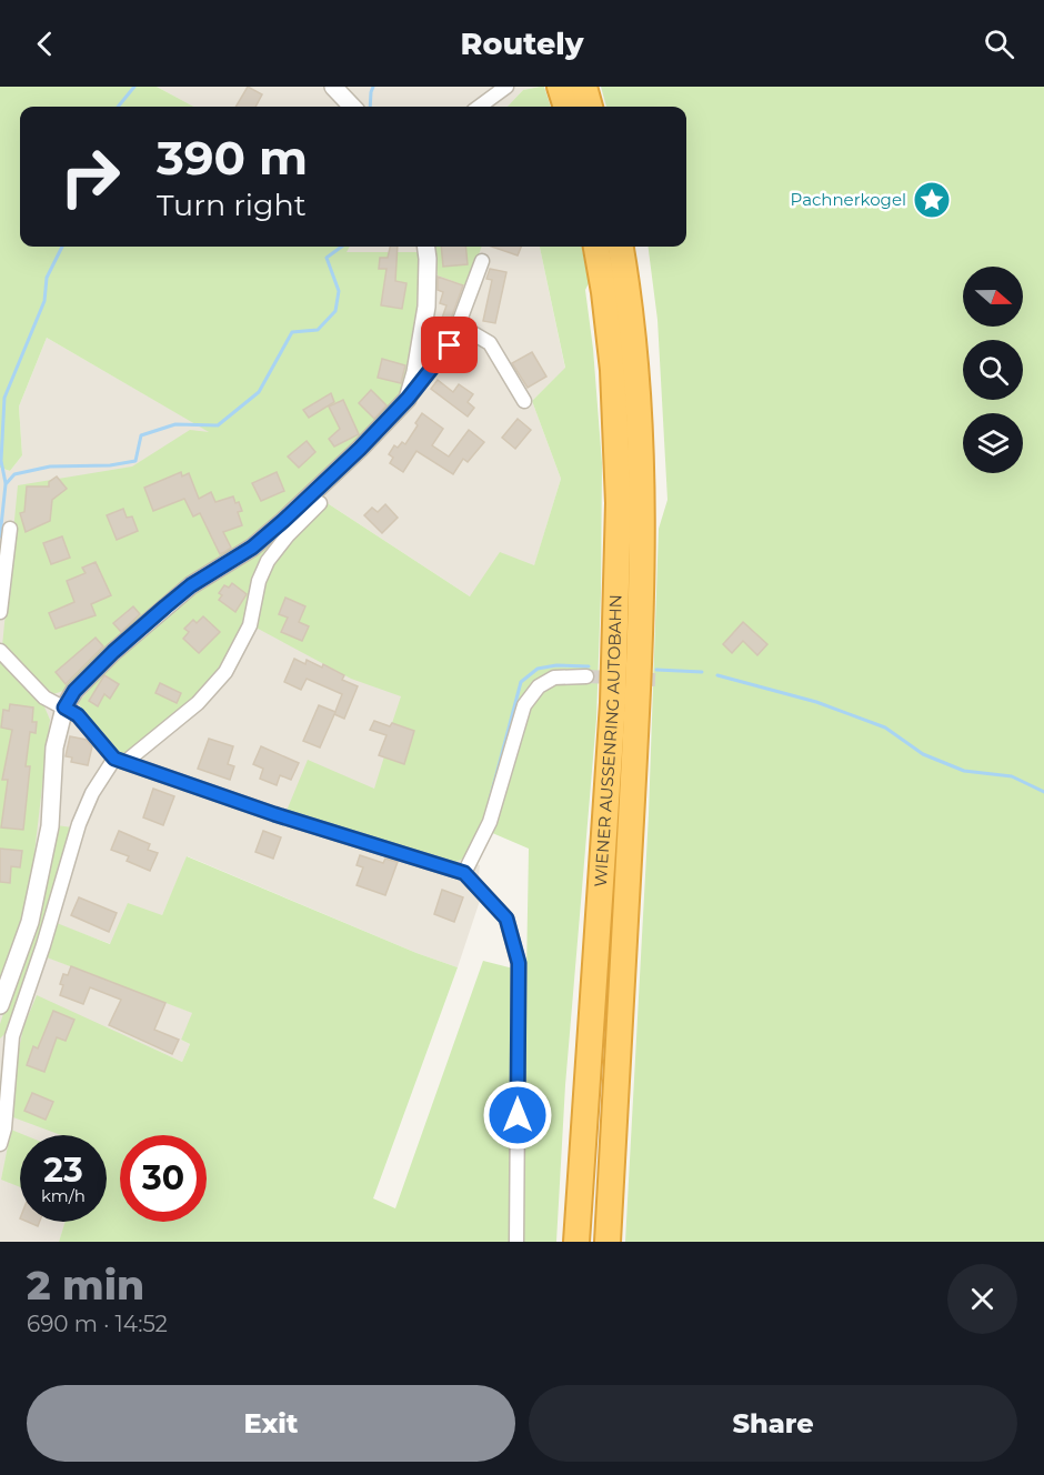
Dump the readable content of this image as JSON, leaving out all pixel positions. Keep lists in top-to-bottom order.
{
  "streets": {
    "highway": ["WIENER AUSSENRING AUTOBAHN"]
  },
  "places": {
    "place": ["Pachnerkogel"]
  },
  "north": "right",
  "page": {
    "header": "Routely",
    "turn": ["390 m", "Turn right"],
    "speed": "23 km/h",
    "limit": "30",
    "heading": ["2 min", "690 m · 14:52"],
    "buttons": ["Exit", "Share"]
  }
}
